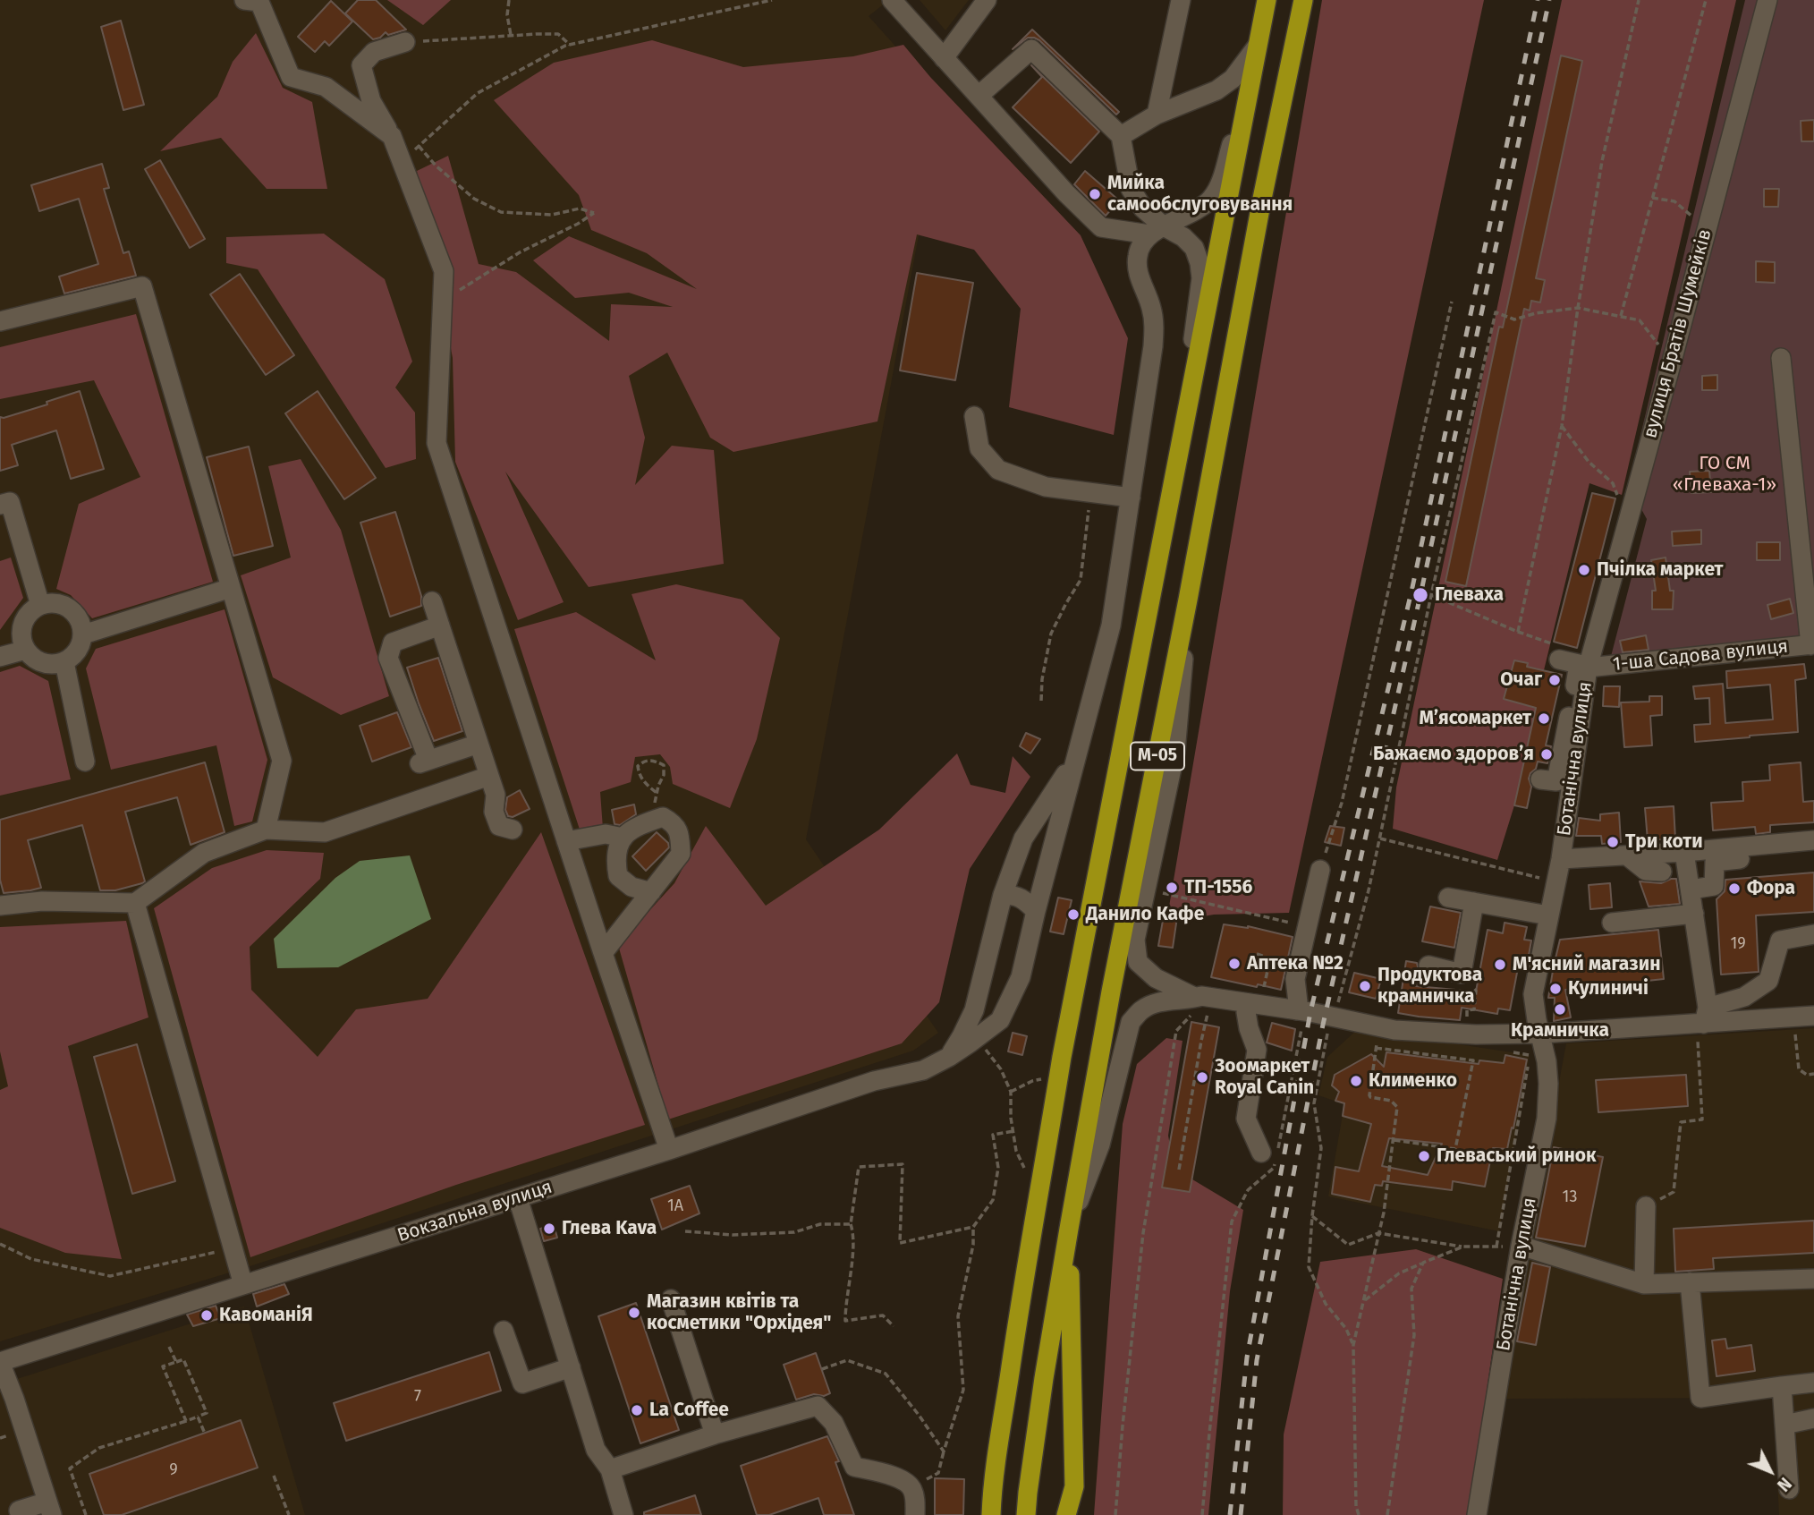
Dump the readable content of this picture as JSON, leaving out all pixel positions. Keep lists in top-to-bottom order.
{
  "streets": {
    "highway": ["М-05"],
    "street": [
      "вулиця Братів Шумейків",
      "1-ша Садова вулиця",
      "Ботанічна вулиця",
      "Вокзальна вулиця"
    ]
  },
  "crossings": [
    ["вулиця Братів Шумейків", "1-ша Садова вулиця"],
    ["вулиця Братів Шумейків", "Ботанічна вулиця"],
    ["1-ша Садова вулиця", "Ботанічна вулиця"]
  ],
  "parks": ["ГО СМ «Глеваха-1»"],
  "places": [
    "Мийка самообслуговування",
    "Пчілка маркет",
    "Глеваха",
    "Очаг",
    "Мʼясомаркет",
    "Бажаємо здоровʼя",
    "Три коти",
    "ТП-1556",
    "Фора",
    "Данило Кафе",
    "Аптека №2",
    "М'ясний магазин",
    "Продуктова крамничка",
    "Кулиничі",
    "Крамничка",
    "Зоомаркет Royal Canin",
    "Клименко",
    "Глеваський ринок",
    "Глева Kava",
    "Магазин квітів та косметики \"Орхідея\"",
    "КавоманіЯ",
    "La Coffee"
  ],
  "house_numbers": [
    "19",
    "13",
    "1А",
    "7",
    "9"
  ],
  "north": "bottom right"
}
